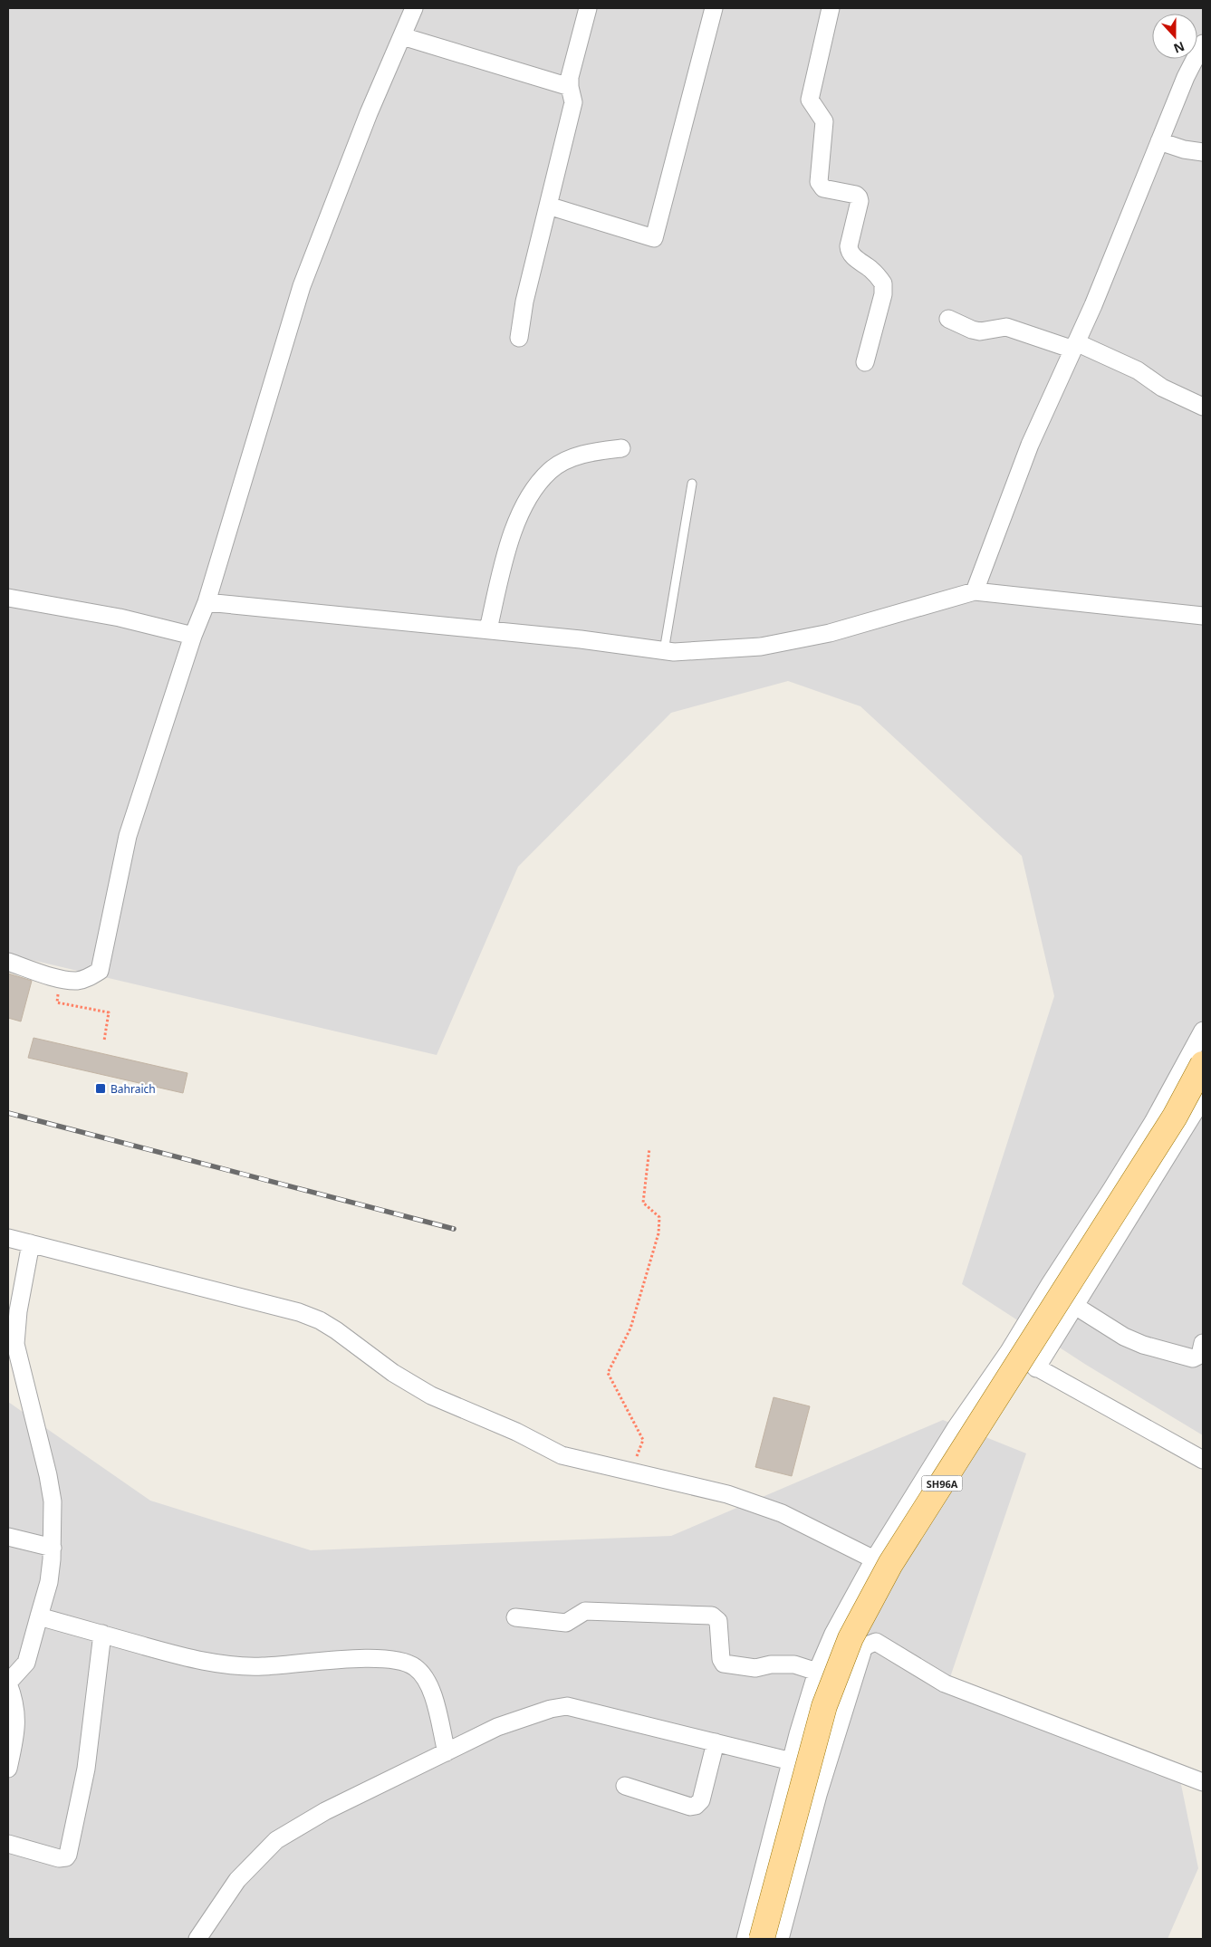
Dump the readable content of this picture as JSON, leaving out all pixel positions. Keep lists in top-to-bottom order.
{
  "streets": {
    "main road": ["SH96A"]
  },
  "places": {
    "transit": ["Bahraich"]
  },
  "north": "bottom"
}
